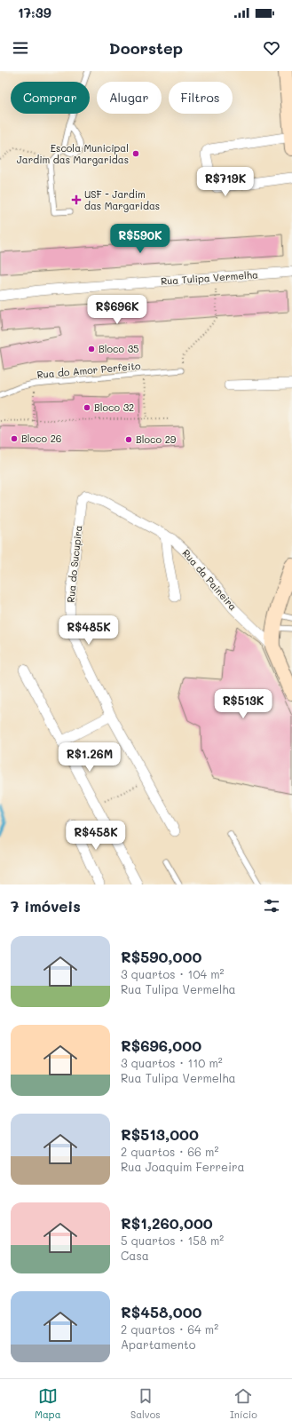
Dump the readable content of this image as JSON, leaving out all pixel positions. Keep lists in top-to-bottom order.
{
  "streets": {
    "street": ["Rua Tulipa Vermelha", "Rua do Sucupira", "Rua da Paineira"],
    "lane": ["Rua do Amor Perfeito"]
  },
  "crossings": [
    ["Rua do Sucupira", "Rua da Paineira"]
  ],
  "places": {
    "other": [
      "Escola Municipal Jardim das Margaridas",
      "Bloco 35",
      "Bloco 32",
      "Bloco 26",
      "Bloco 29"
    ],
    "health": ["USF - Jardim das Margaridas"]
  },
  "page": {
    "status": "17:39",
    "header": "Doorstep",
    "chip": ["Comprar", "Alugar", "Filtros"],
    "price": [
      "R$719K",
      "R$590K",
      "R$696K",
      "R$485K",
      "R$513K",
      "R$1.26M",
      "R$458K"
    ],
    "heading": "7 imóveis",
    "list": [
      {
        "name": "R$590,000",
        "note": "3 quartos · 104 m² · Rua Tulipa Vermelha"
      },
      {
        "name": "R$696,000",
        "note": "3 quartos · 110 m² · Rua Tulipa Vermelha"
      },
      {
        "name": "R$513,000",
        "note": "2 quartos · 66 m² · Rua Joaquim Ferreira"
      },
      {
        "name": "R$1,260,000",
        "note": "5 quartos · 158 m² · Casa"
      },
      {
        "name": "R$458,000",
        "note": "2 quartos · 64 m² · Apartamento"
      }
    ],
    "tabs": ["Mapa", "Salvos", "Início"]
  }
}
